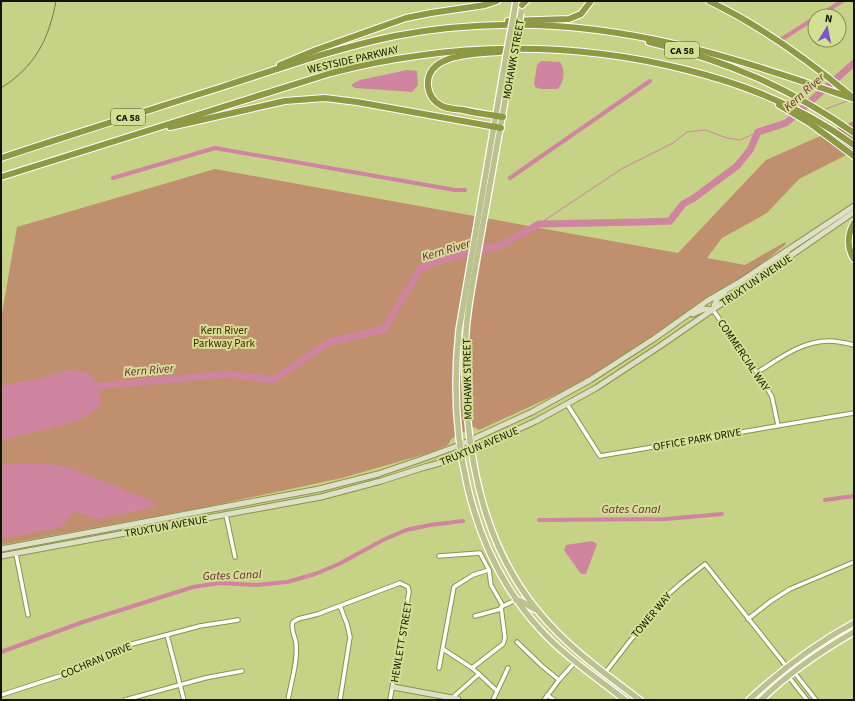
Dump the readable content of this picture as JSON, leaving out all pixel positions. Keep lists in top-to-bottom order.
{
  "streets": {
    "highway": ["CA 58", "WESTSIDE PARKWAY"],
    "main road": ["MOHAWK STREET", "TRUXTUN AVENUE"],
    "street": [
      "COMMERCIAL WAY",
      "OFFICE PARK DRIVE",
      "TOWER WAY",
      "HEWLETT STREET",
      "COCHRAN DRIVE"
    ]
  },
  "crossings": [
    ["CA 58", "WESTSIDE PARKWAY"],
    ["MOHAWK STREET", "TRUXTUN AVENUE"],
    ["MOHAWK STREET", "TOWER WAY"],
    ["TRUXTUN AVENUE", "COMMERCIAL WAY"],
    ["TRUXTUN AVENUE", "OFFICE PARK DRIVE"],
    ["COMMERCIAL WAY", "OFFICE PARK DRIVE"]
  ],
  "water": ["Kern River", "Gates Canal"],
  "parks": ["Kern River Parkway Park"],
  "north": "top"
}
